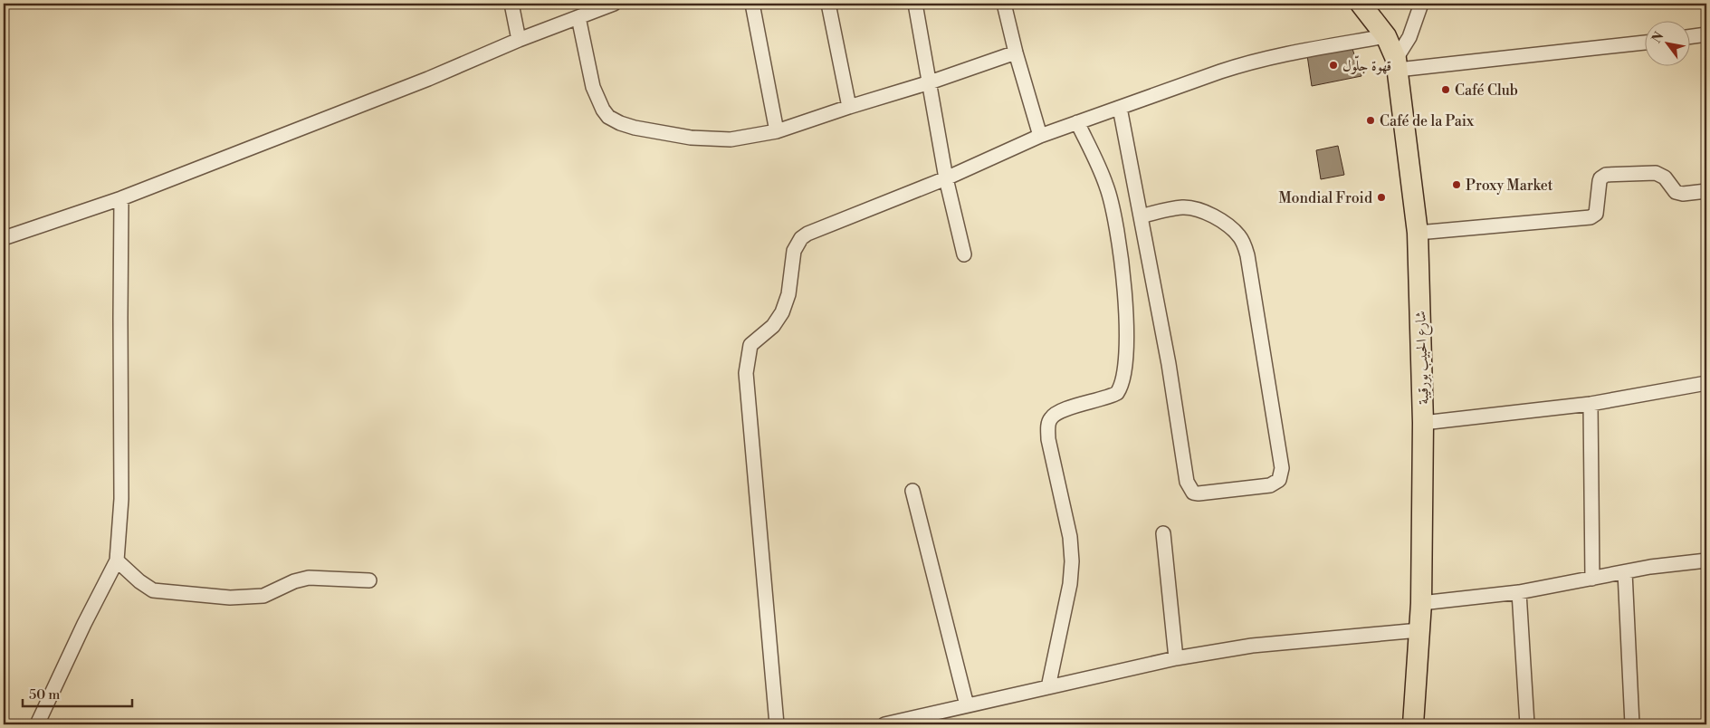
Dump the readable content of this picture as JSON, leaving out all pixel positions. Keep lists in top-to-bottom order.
{
  "streets": {
    "main road": ["شارع الحبيب بورقيبة"]
  },
  "places": [
    "قهوة جلّول",
    "Café Club",
    "Café de la Paix",
    "Proxy Market",
    "Mondial Froid"
  ],
  "scale_bar": "50 m",
  "north": "top left"
}
